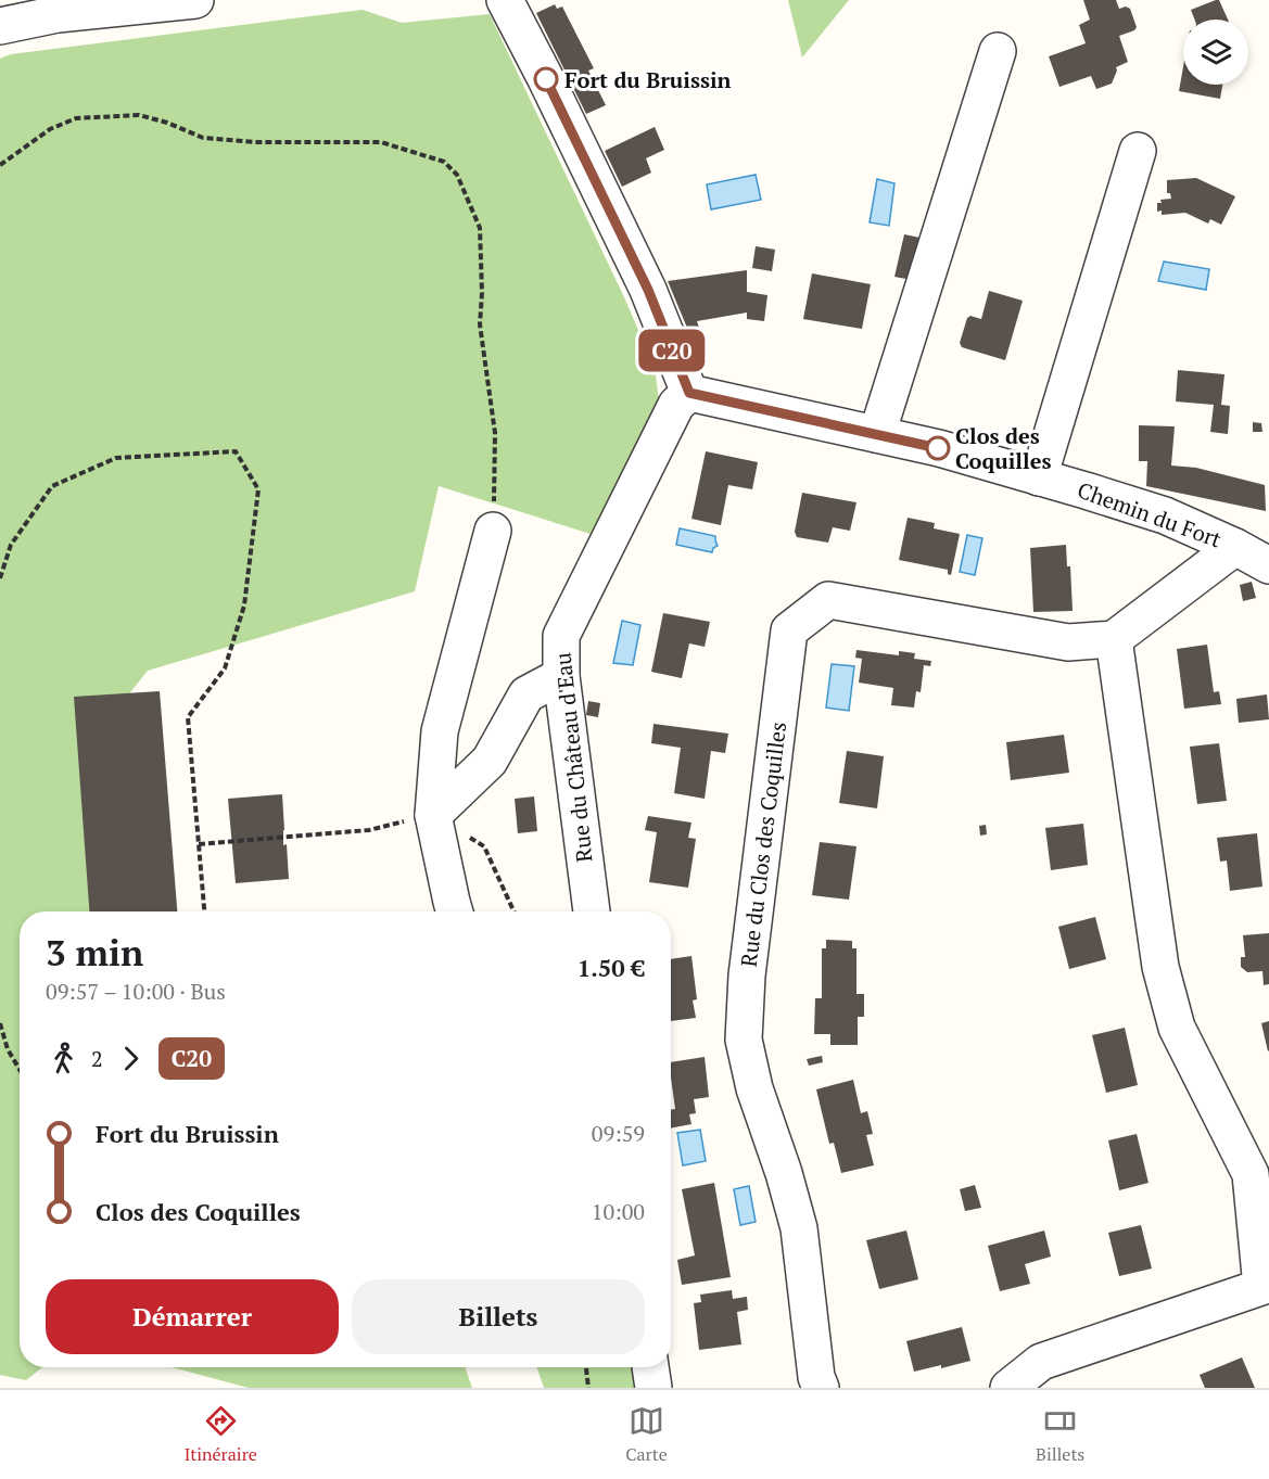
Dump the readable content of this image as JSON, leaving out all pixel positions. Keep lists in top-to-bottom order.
{
  "streets": {
    "street": ["Chemin du Fort", "Rue du Château d'Eau", "Rue du Clos des Coquilles"]
  },
  "crossings": [
    ["Chemin du Fort", "Rue du Château d'Eau"]
  ],
  "places": ["Fort du Bruissin", "Clos des Coquilles"],
  "lines": ["bus line C20"],
  "page": {
    "on_map": "C20",
    "heading": ["3 min", "09:57 – 10:00 · Bus", "1.50 €"],
    "legs": ["2", "C20"],
    "list": [
      {
        "name": "Fort du Bruissin",
        "value": "09:59"
      },
      {
        "name": "Clos des Coquilles",
        "value": "10:00"
      }
    ],
    "buttons": ["Démarrer", "Billets"],
    "tabs": ["Itinéraire", "Carte", "Billets"]
  }
}
